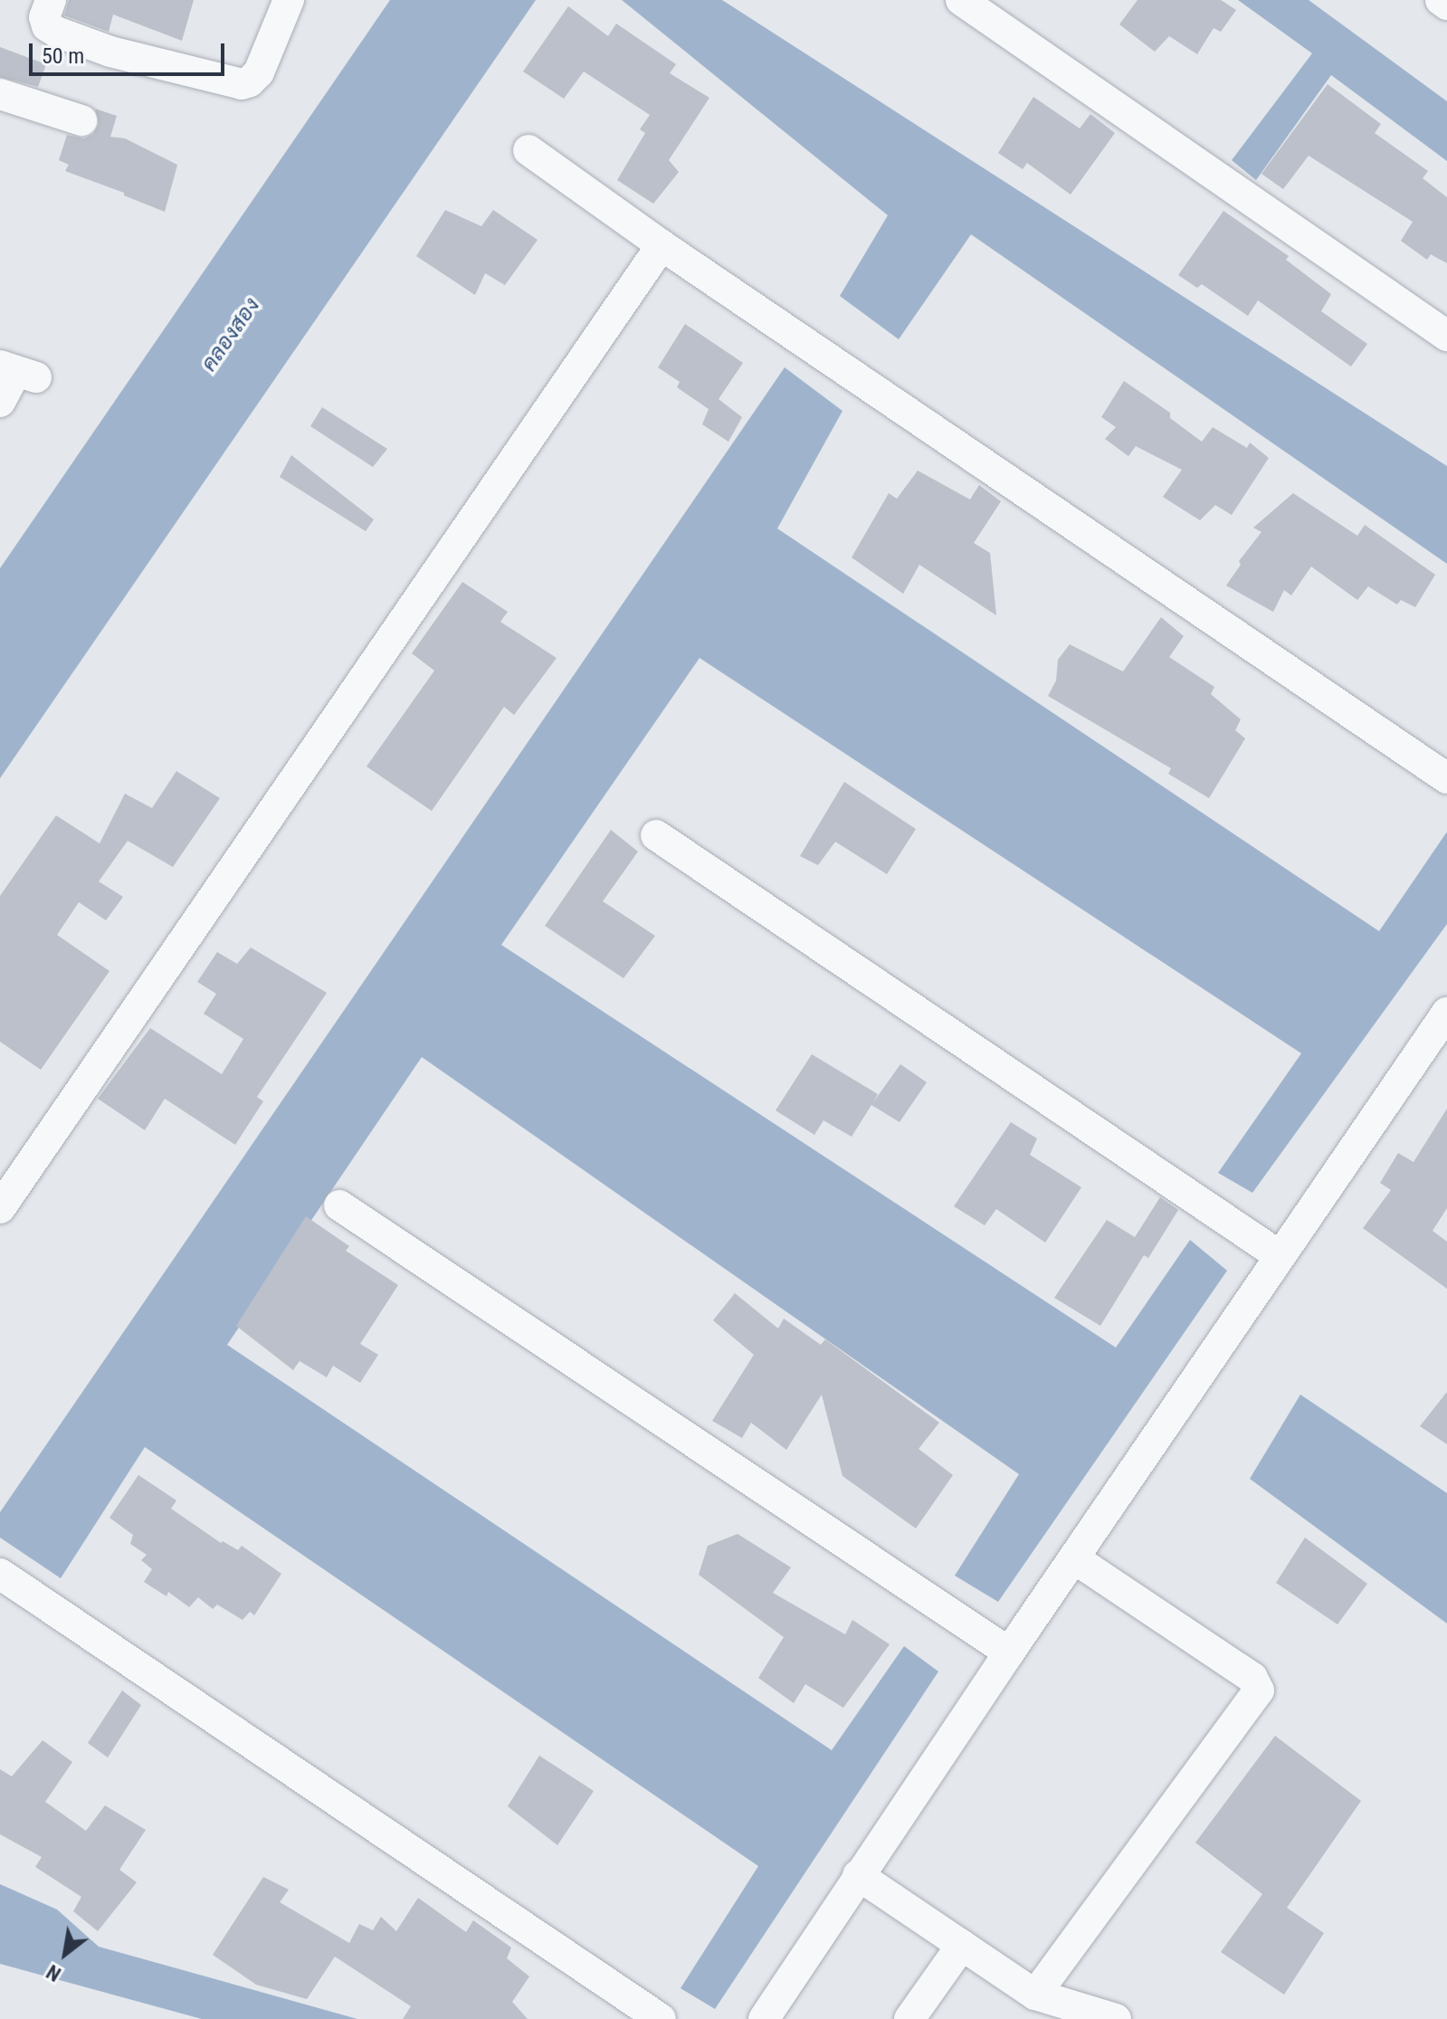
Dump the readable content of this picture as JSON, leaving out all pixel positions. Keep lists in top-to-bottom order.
{
  "water": ["คลองสอง"],
  "scale_bar": "50 m",
  "north": "bottom left"
}
